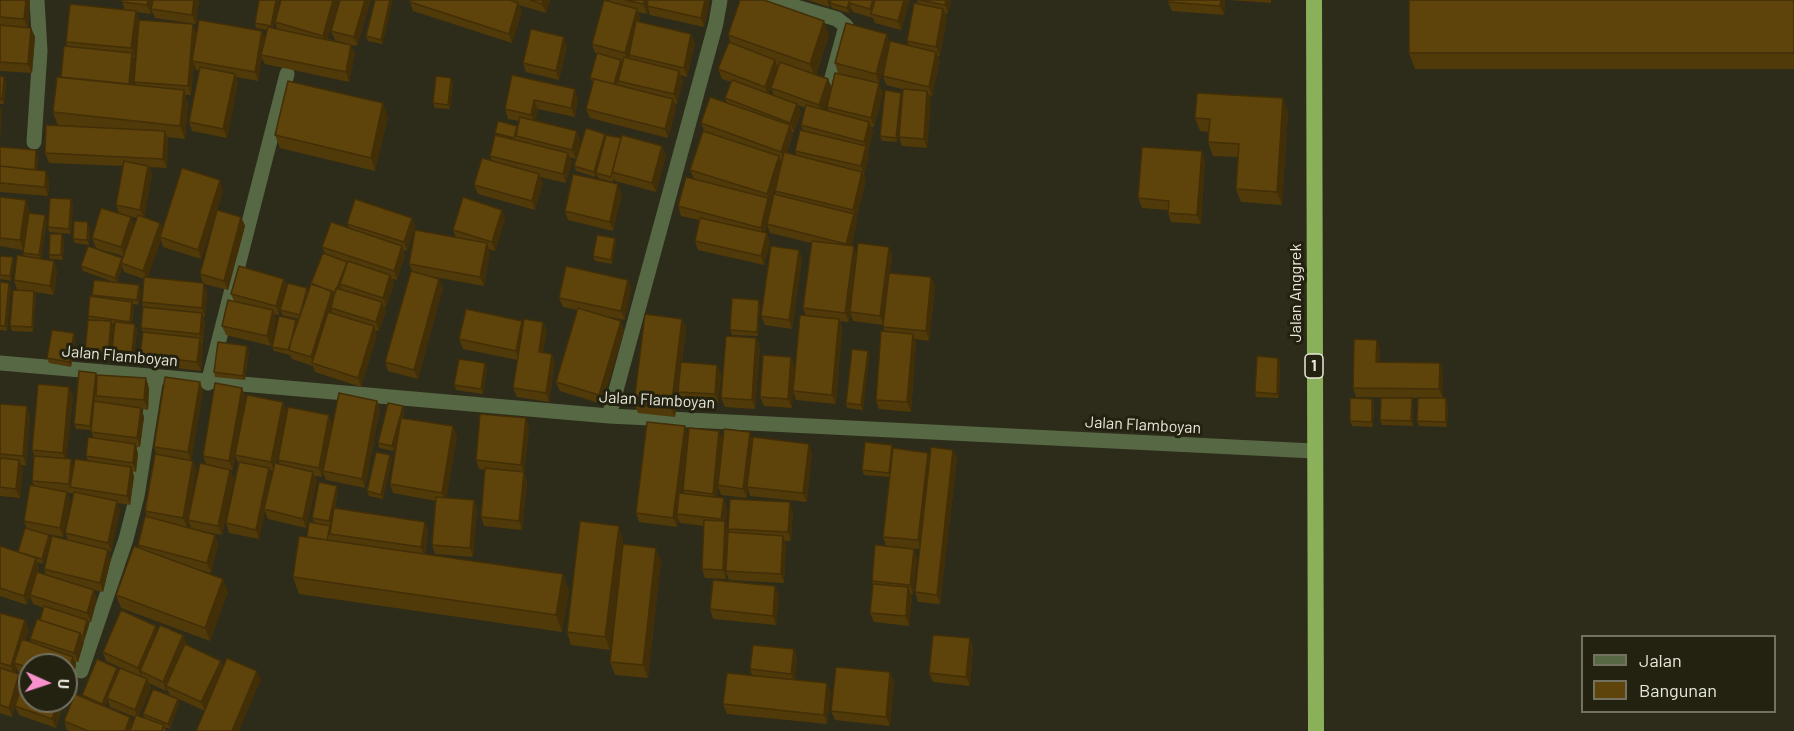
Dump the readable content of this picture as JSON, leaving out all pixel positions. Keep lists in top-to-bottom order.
{
  "streets": {
    "highway": ["Jalan Anggrek", "1"],
    "street": ["Jalan Flamboyan"]
  },
  "crossings": [
    ["Jalan Anggrek", "Jalan Flamboyan"]
  ],
  "legend": ["Jalan", "Bangunan"],
  "north": "right"
}
